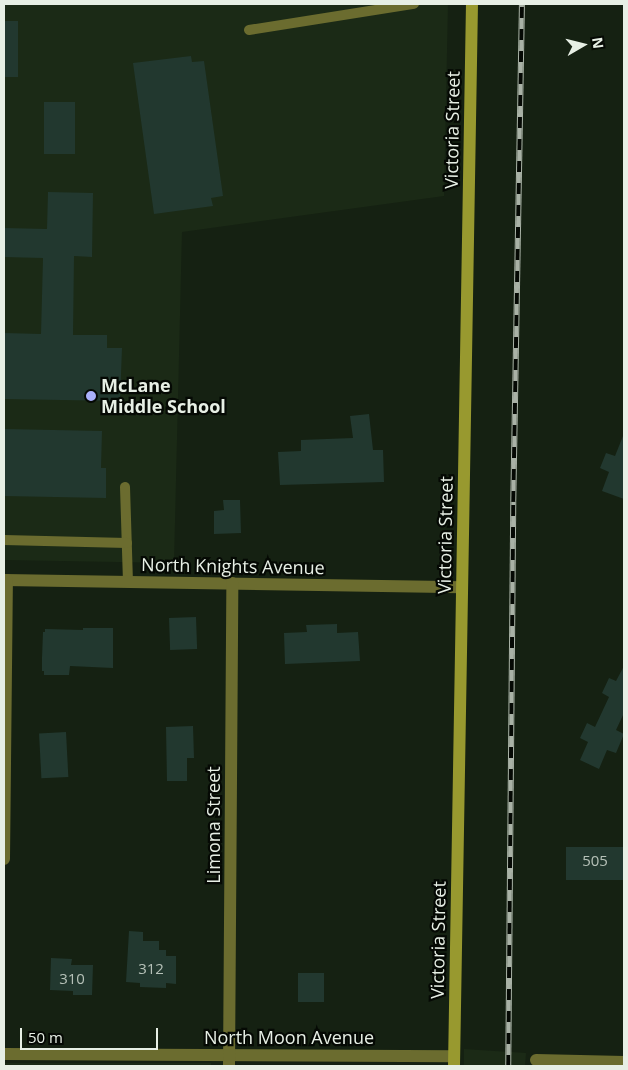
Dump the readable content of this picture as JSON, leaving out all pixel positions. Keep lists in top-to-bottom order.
{
  "streets": {
    "street": [
      "Victoria Street",
      "North Knights Avenue",
      "Limona Street",
      "North Moon Avenue"
    ]
  },
  "crossings": [
    ["Victoria Street", "North Knights Avenue"],
    ["Victoria Street", "North Moon Avenue"],
    ["North Knights Avenue", "Limona Street"],
    ["Limona Street", "North Moon Avenue"]
  ],
  "places": ["McLane Middle School"],
  "house_numbers": ["505", "312", "310"],
  "scale_bar": "50 m",
  "north": "right"
}
